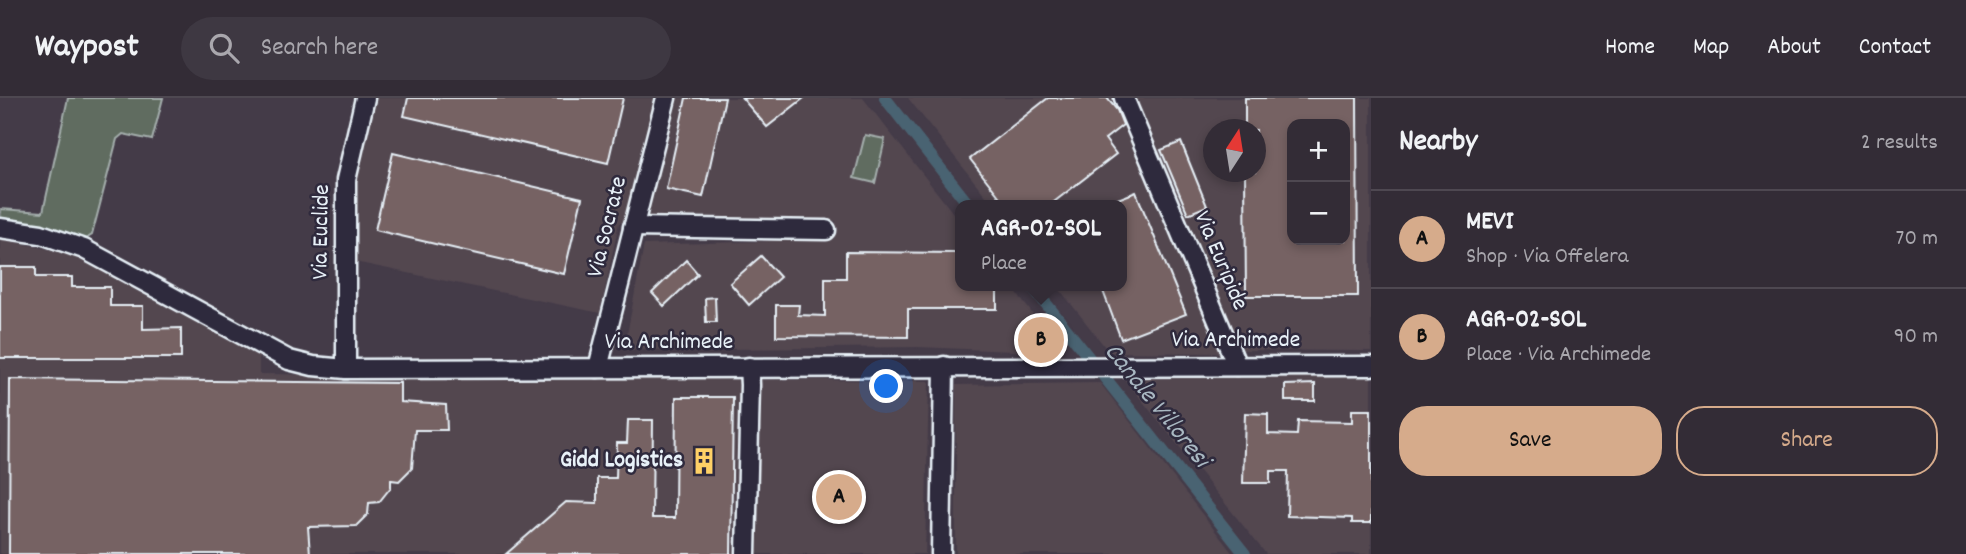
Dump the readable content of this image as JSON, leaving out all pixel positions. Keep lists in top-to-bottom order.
{
  "streets": {
    "street": [
      "Via Socrate",
      "Via Euclide",
      "Via Euripide",
      "Via Archimede"
    ]
  },
  "crossings": [
    ["Via Socrate", "Via Archimede"],
    ["Via Euclide", "Via Archimede"],
    ["Via Euripide", "Via Archimede"]
  ],
  "water": ["Canale Villoresi"],
  "places": {
    "building": ["Gidd Logistics"]
  },
  "north": "top",
  "page": {
    "header": "Waypost",
    "search": "Search here",
    "nav": [
      "Home",
      "Map",
      "About",
      "Contact"
    ],
    "heading": ["Nearby", "2 results"],
    "map_buttons": ["+", "−"],
    "list": [
      {
        "mark": "A",
        "name": "MEVI",
        "note": "Shop · Via Offelera",
        "value": "70 m"
      },
      {
        "mark": "B",
        "name": "AGR-02-SOL",
        "note": "Place · Via Archimede",
        "value": "90 m"
      }
    ],
    "popup": ["AGR-02-SOL", "Place"],
    "pins": ["B", "A"],
    "buttons": ["Save", "Share"]
  }
}
